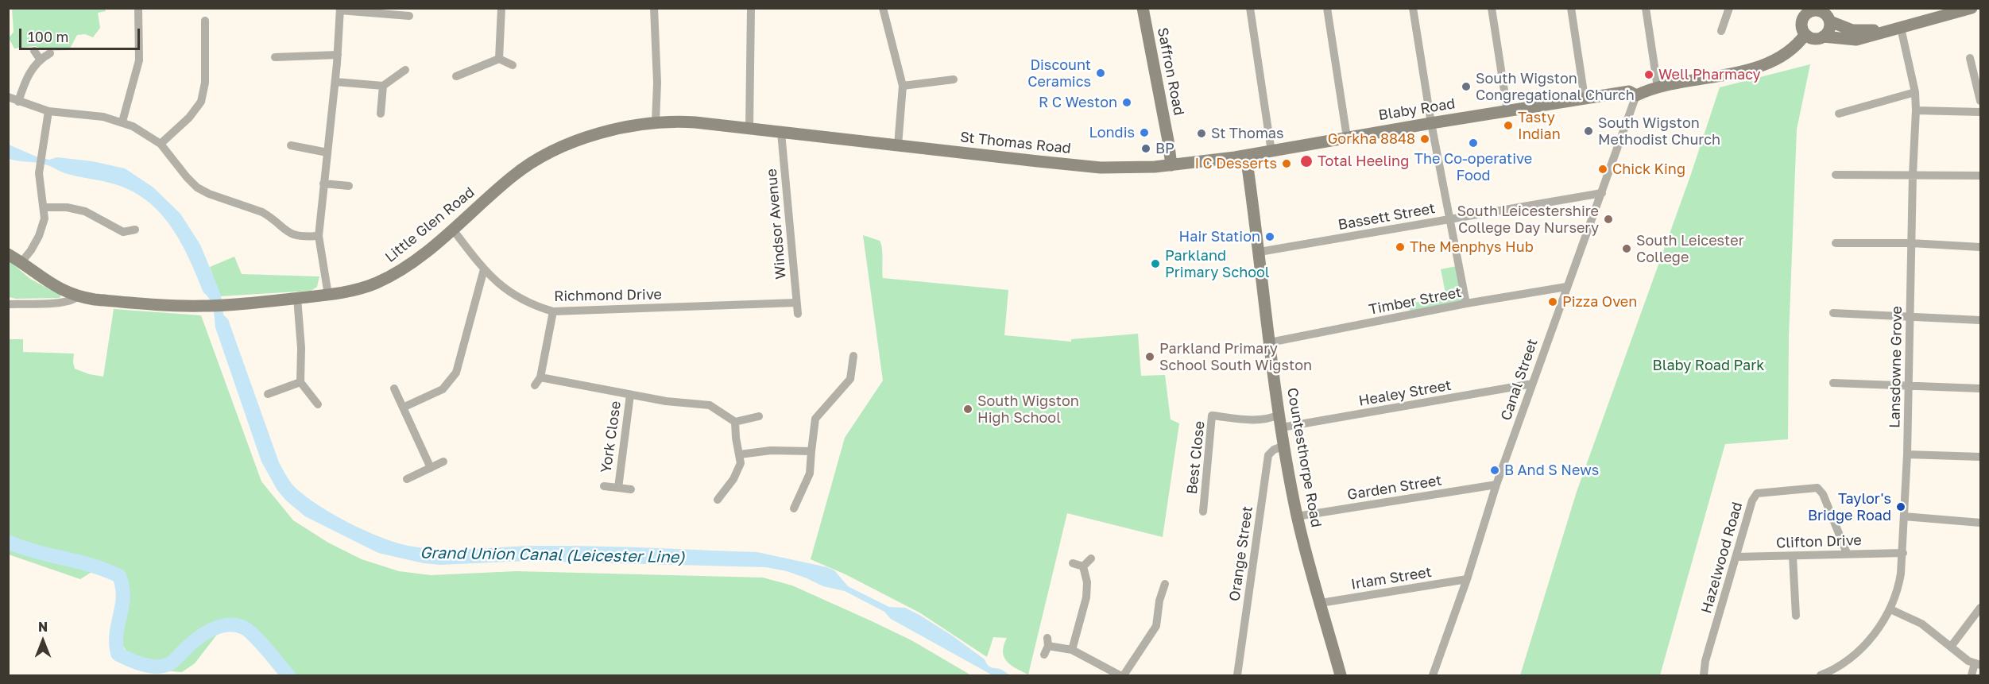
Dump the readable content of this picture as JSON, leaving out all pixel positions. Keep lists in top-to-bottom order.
{
  "streets": {
    "main road": [
      "Saffron Road",
      "Blaby Road",
      "St Thomas Road",
      "Little Glen Road",
      "Countesthorpe Road"
    ],
    "street": [
      "Bassett Street",
      "Windsor Avenue",
      "Richmond Drive",
      "Timber Street",
      "Lansdowne Grove",
      "Canal Street",
      "Healey Street",
      "York Close",
      "Best Close",
      "Garden Street",
      "Clifton Drive",
      "Orange Street",
      "Hazelwood Road",
      "Irlam Street"
    ]
  },
  "crossings": [
    ["Saffron Road", "St Thomas Road"],
    ["Blaby Road", "St Thomas Road"],
    ["Blaby Road", "Canal Street"],
    ["Blaby Road", "Countesthorpe Road"],
    ["St Thomas Road", "Windsor Avenue"],
    ["St Thomas Road", "Little Glen Road"],
    ["St Thomas Road", "Countesthorpe Road"],
    ["Bassett Street", "Canal Street"],
    ["Bassett Street", "Countesthorpe Road"],
    ["Windsor Avenue", "Little Glen Road"],
    ["Windsor Avenue", "Richmond Drive"],
    ["Little Glen Road", "Richmond Drive"],
    ["Timber Street", "Canal Street"],
    ["Timber Street", "Countesthorpe Road"],
    ["Lansdowne Grove", "Clifton Drive"],
    ["Canal Street", "Healey Street"],
    ["Canal Street", "Garden Street"],
    ["Canal Street", "Irlam Street"],
    ["Healey Street", "Countesthorpe Road"],
    ["Best Close", "Countesthorpe Road"],
    ["Countesthorpe Road", "Garden Street"],
    ["Countesthorpe Road", "Orange Street"],
    ["Countesthorpe Road", "Irlam Street"],
    ["Clifton Drive", "Hazelwood Road"]
  ],
  "water": ["Grand Union Canal (Leicester Line)"],
  "parks": ["Blaby Road Park"],
  "places": [
    "Discount Ceramics",
    "Well Pharmacy",
    "South Wigston Congregational Church",
    "R C Weston",
    "Tasty Indian",
    "South Wigston Methodist Church",
    "Londis",
    "St Thomas",
    "Gorkha 8848",
    "The Co-operative Food",
    "BP",
    "Total Heeling",
    "I C Desserts",
    "Chick King",
    "South Leicestershire College Day Nursery",
    "Hair Station",
    "The Menphys Hub",
    "South Leicester College",
    "Parkland Primary School",
    "Pizza Oven",
    "Parkland Primary School South Wigston",
    "South Wigston High School",
    "B And S News",
    "Taylor's Bridge Road"
  ],
  "scale_bar": "100 m",
  "north": "top"
}
